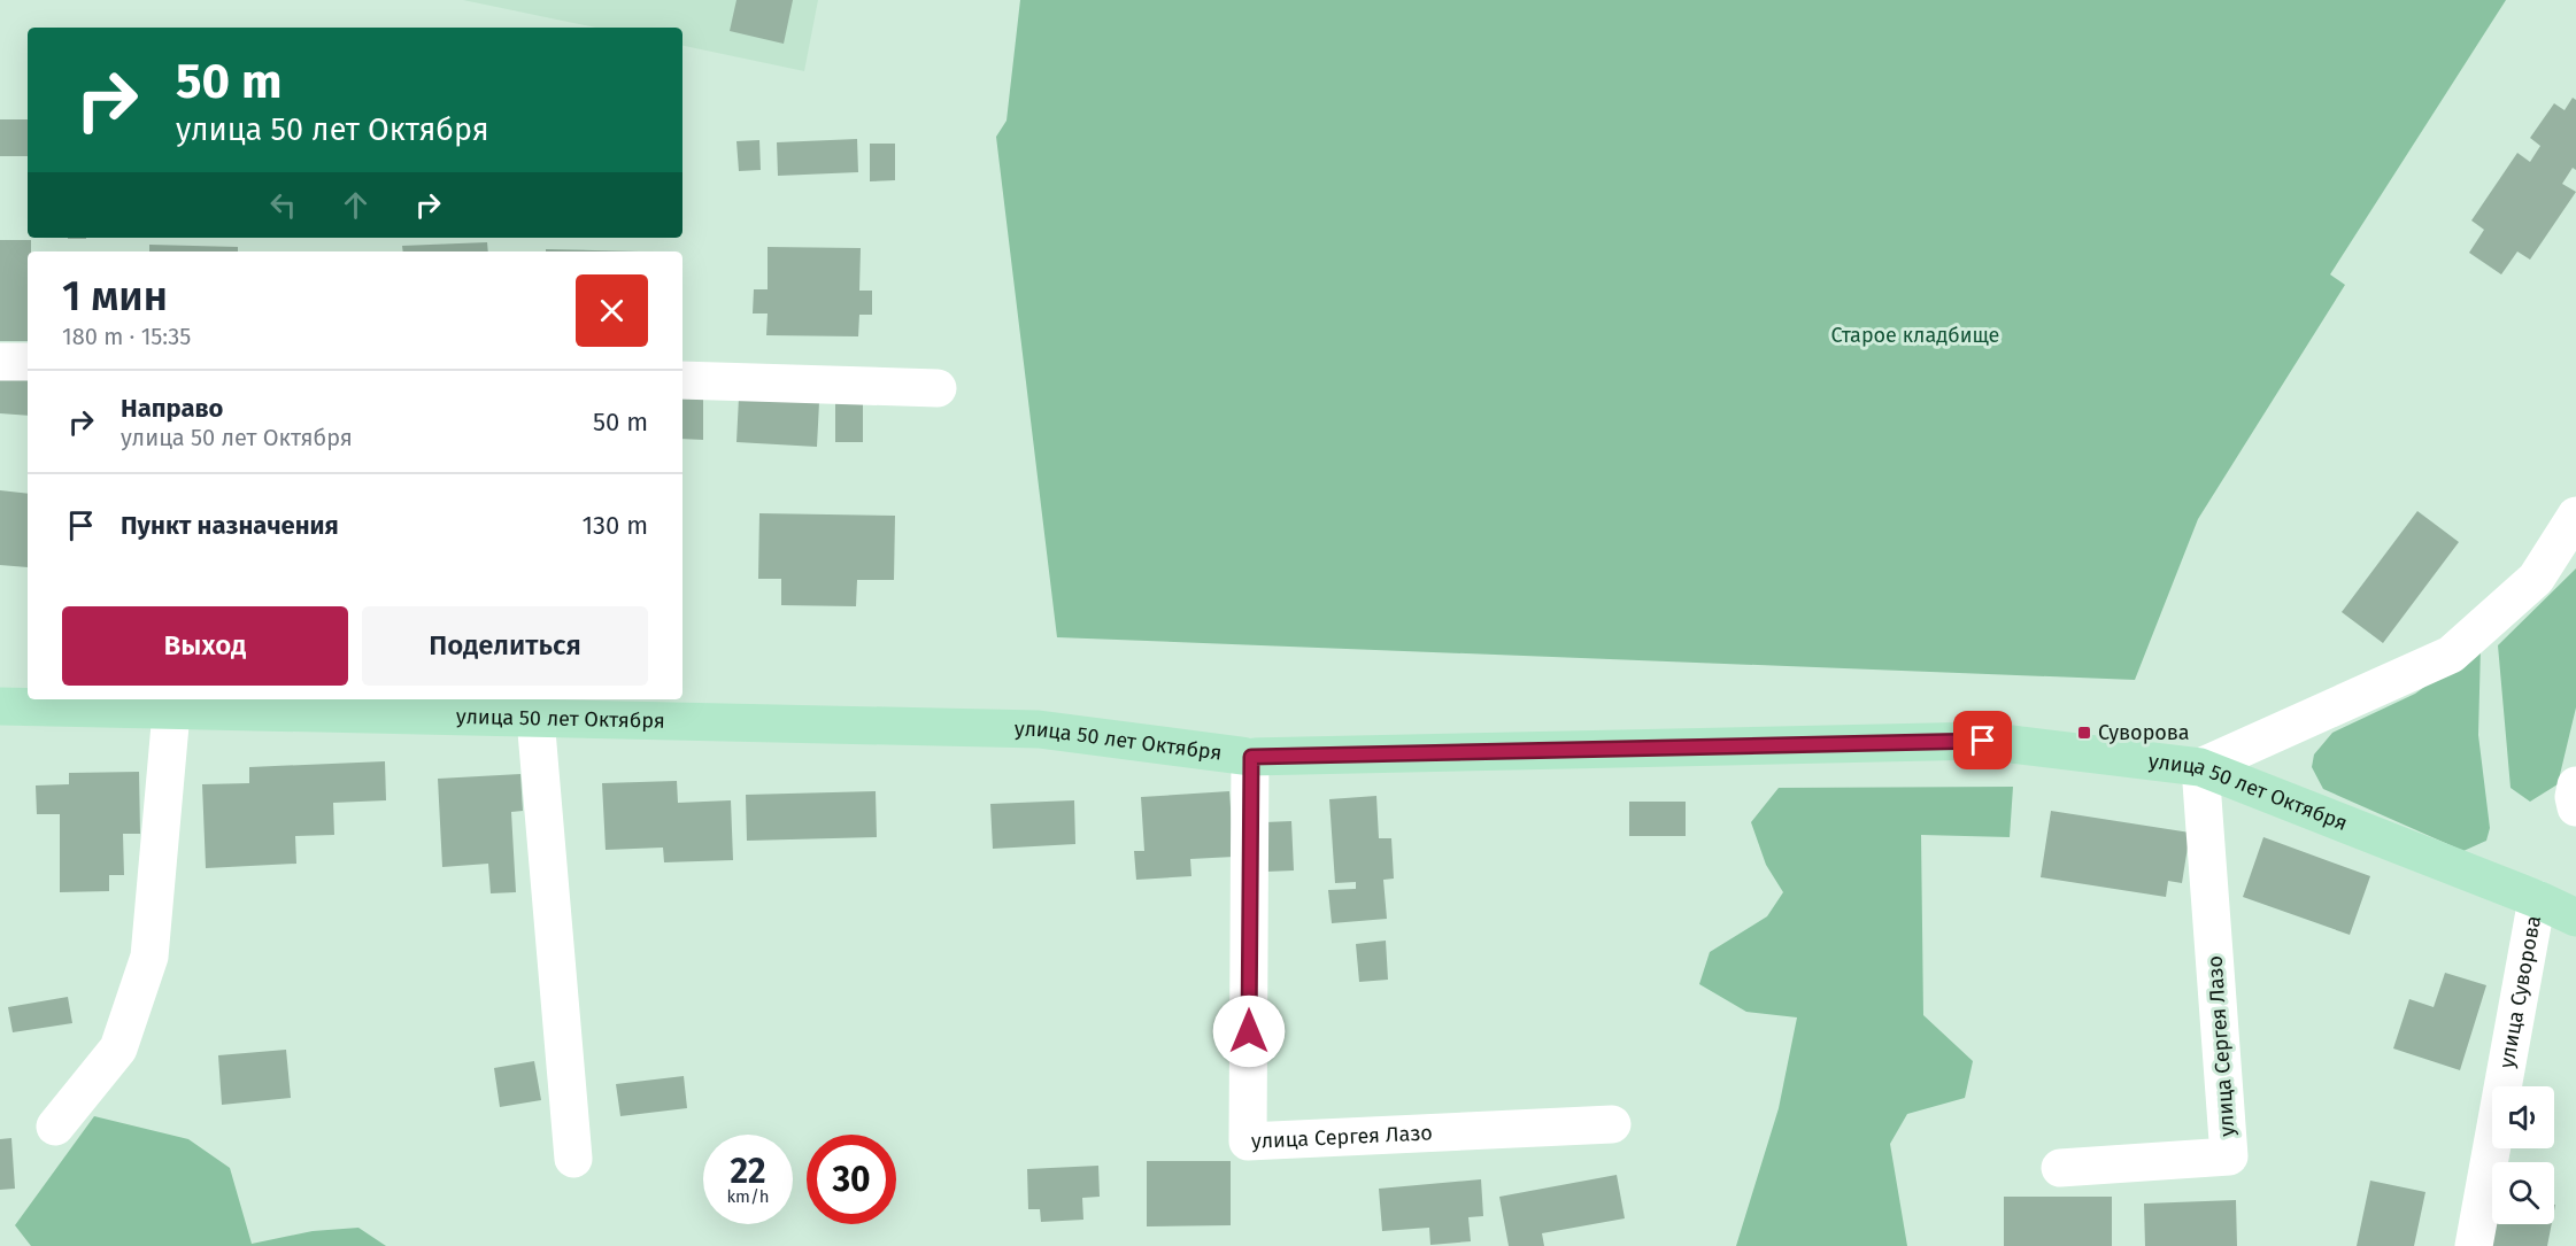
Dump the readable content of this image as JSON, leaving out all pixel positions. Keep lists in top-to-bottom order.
{
  "streets": {
    "main road": ["улица 50 лет Октября"],
    "street": ["улица Суворова", "улица Сергея Лазо"]
  },
  "crossings": [
    ["улица 50 лет Октября", "улица Суворова"],
    ["улица 50 лет Октября", "улица Сергея Лазо"]
  ],
  "parks": ["Старое кладбище"],
  "places": {
    "transit": ["Суворова"]
  },
  "page": {
    "turn": ["50 m", "улица 50 лет Октября"],
    "heading": ["1 мин", "180 m · 15:35"],
    "list": [
      {
        "name": "Направо",
        "note": "улица 50 лет Октября",
        "value": "50 m"
      },
      {
        "name": "Пункт назначения",
        "value": "130 m"
      }
    ],
    "buttons": ["Выход", "Поделиться"],
    "speed": "22 km/h",
    "limit": "30"
  }
}
